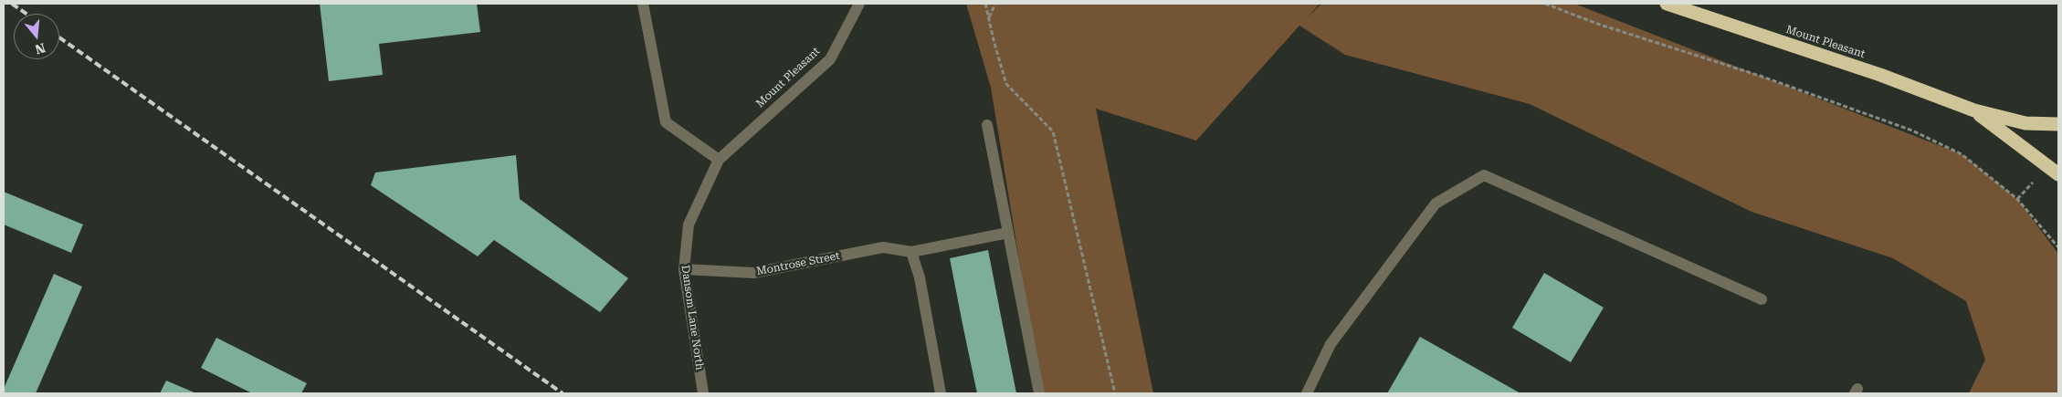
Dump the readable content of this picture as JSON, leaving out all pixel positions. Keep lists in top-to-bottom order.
{
  "streets": {
    "highway": ["Mount Pleasant"],
    "street": ["Montrose Street", "Dansom Lane North"]
  },
  "crossings": [
    ["Mount Pleasant", "Dansom Lane North"],
    ["Montrose Street", "Dansom Lane North"]
  ],
  "north": "bottom"
}
